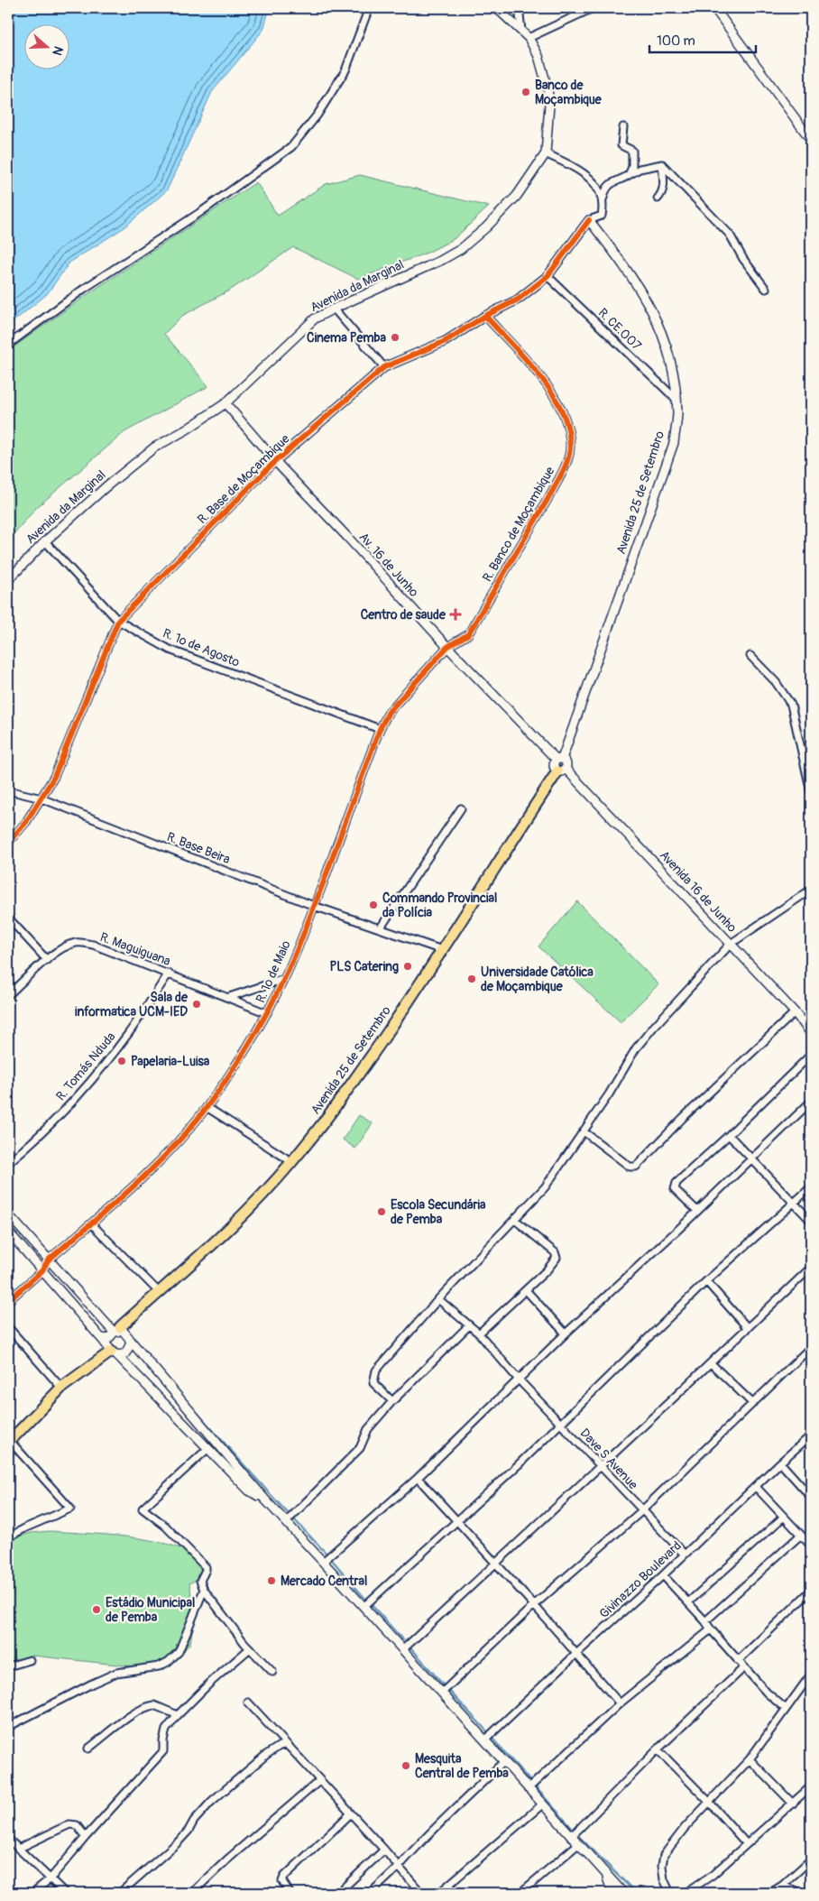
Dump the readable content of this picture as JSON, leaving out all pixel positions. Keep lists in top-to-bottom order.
{
  "streets": {
    "highway": ["Avenida 25 de Setembro"],
    "street": [
      "Avenida da Marginal",
      "R. CE.007",
      "R. Base de Moçambique",
      "R. Banco de Moçambique",
      "Av. 16 de Junho",
      "R. 1º de Agosto",
      "R. Base Beira",
      "Avenida 16 de Junho",
      "R. Maguiguana",
      "R. 1º de Maio",
      "R. Tomás Nduda",
      "Dave S Avenue",
      "Givinazzo Boulevard"
    ]
  },
  "crossings": [
    ["Avenida da Marginal", "Av. 16 de Junho"],
    ["Avenida da Marginal", "R. 1º de Agosto"],
    ["R. CE.007", "R. Base de Moçambique"],
    ["R. CE.007", "Avenida 25 de Setembro"],
    ["R. Base de Moçambique", "Avenida 25 de Setembro"],
    ["R. Base de Moçambique", "R. Banco de Moçambique"],
    ["R. Base de Moçambique", "Av. 16 de Junho"],
    ["R. Base de Moçambique", "R. 1º de Agosto"],
    ["R. Base de Moçambique", "R. Base Beira"],
    ["Avenida 25 de Setembro", "Av. 16 de Junho"],
    ["Avenida 25 de Setembro", "R. Base Beira"],
    ["Avenida 25 de Setembro", "Avenida 16 de Junho"],
    ["R. Banco de Moçambique", "Av. 16 de Junho"],
    ["R. Banco de Moçambique", "R. 1º de Maio"],
    ["Av. 16 de Junho", "R. 1º de Maio"],
    ["R. 1º de Agosto", "R. 1º de Maio"],
    ["R. Base Beira", "R. 1º de Maio"],
    ["R. Maguiguana", "R. 1º de Maio"],
    ["R. Maguiguana", "R. Tomás Nduda"],
    ["Dave S Avenue", "Givinazzo Boulevard"]
  ],
  "places": {
    "other": [
      "Banco de Moçambique",
      "Cinema Pemba",
      "Commando Provincial da Polícia",
      "PLS Catering",
      "Universidade Católica de Moçambique",
      "Sala de informatica UCM-IED",
      "Papelaria-Luisa",
      "Escola Secundária de Pemba",
      "Mercado Central",
      "Estádio Municipal de Pemba",
      "Mesquita Central de Pemba"
    ],
    "health": ["Centro de saude"]
  },
  "scale_bar": "100 m",
  "north": "right"
}
